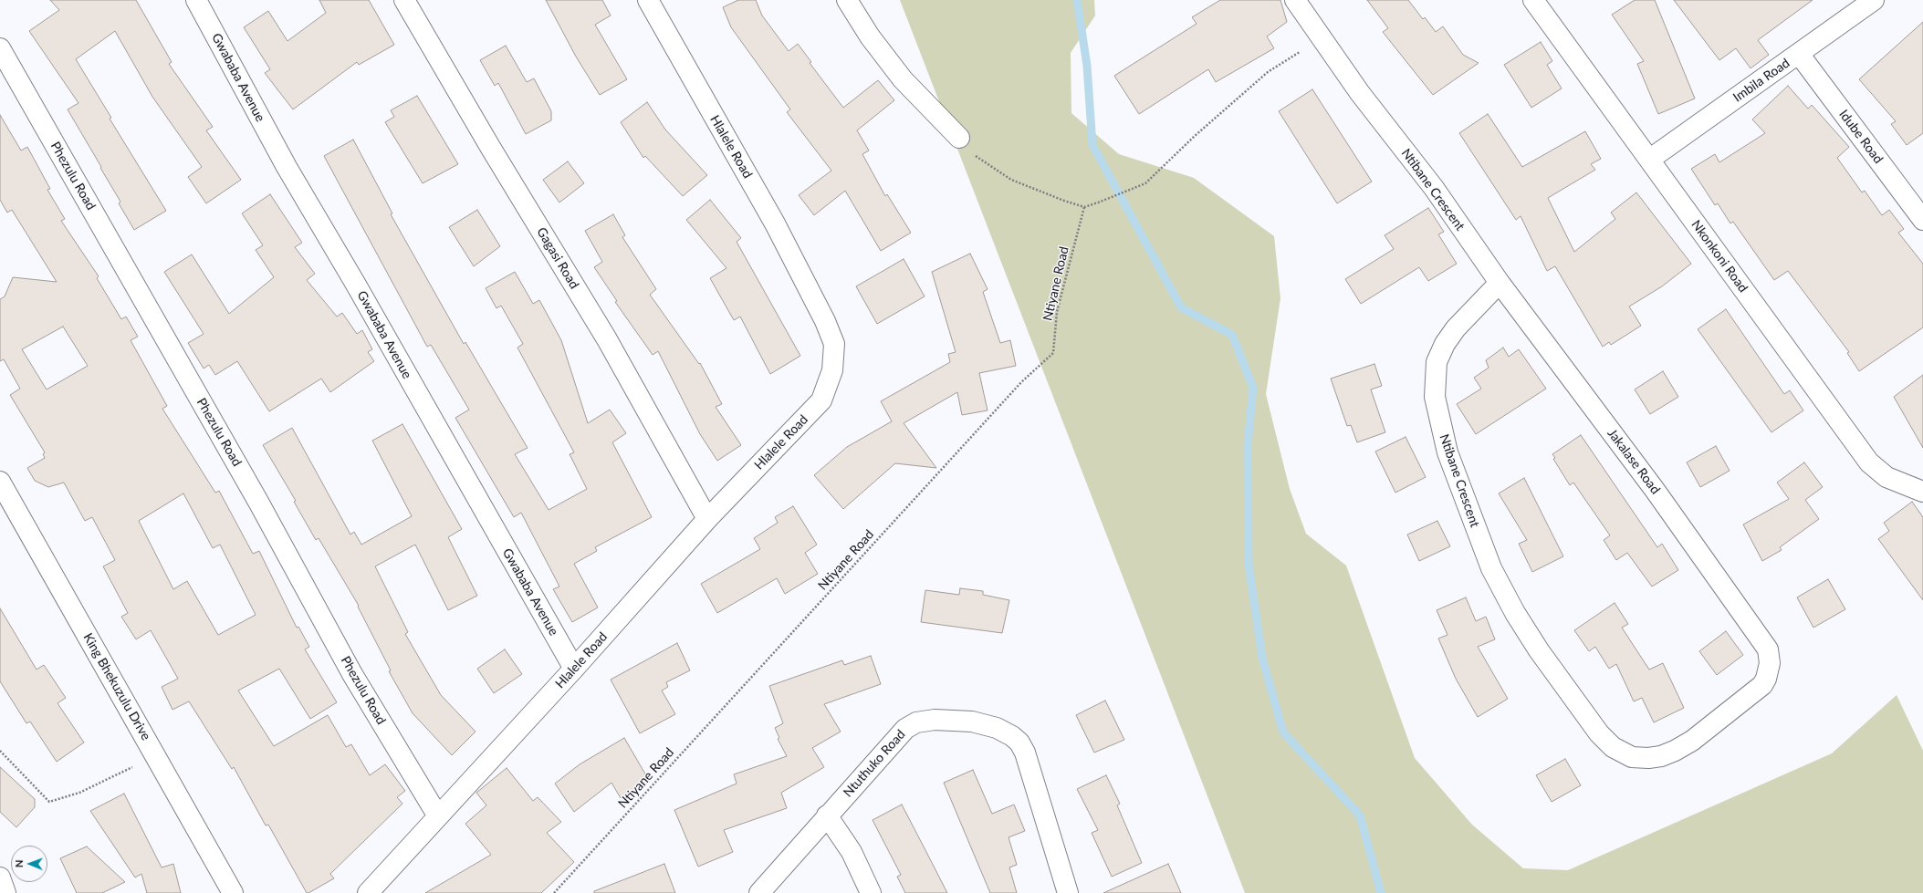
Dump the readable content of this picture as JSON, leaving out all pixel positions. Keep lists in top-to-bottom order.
{
  "streets": {
    "street": [
      "Gwababa Avenue",
      "Imbila Road",
      "Idube Road",
      "Hlalele Road",
      "Phezulu Road",
      "Ntibane Crescent",
      "Nkonkoni Road",
      "Gagasi Road",
      "Jakalase Road",
      "King Bhekuzulu Drive",
      "Ntuthuko Road"
    ],
    "path": ["Ntiyane Road"]
  },
  "crossings": [
    ["Gwababa Avenue", "Hlalele Road"],
    ["Imbila Road", "Idube Road"],
    ["Imbila Road", "Nkonkoni Road"],
    ["Hlalele Road", "Phezulu Road"],
    ["Hlalele Road", "Gagasi Road"],
    ["Ntibane Crescent", "Jakalase Road"]
  ],
  "north": "left"
}
